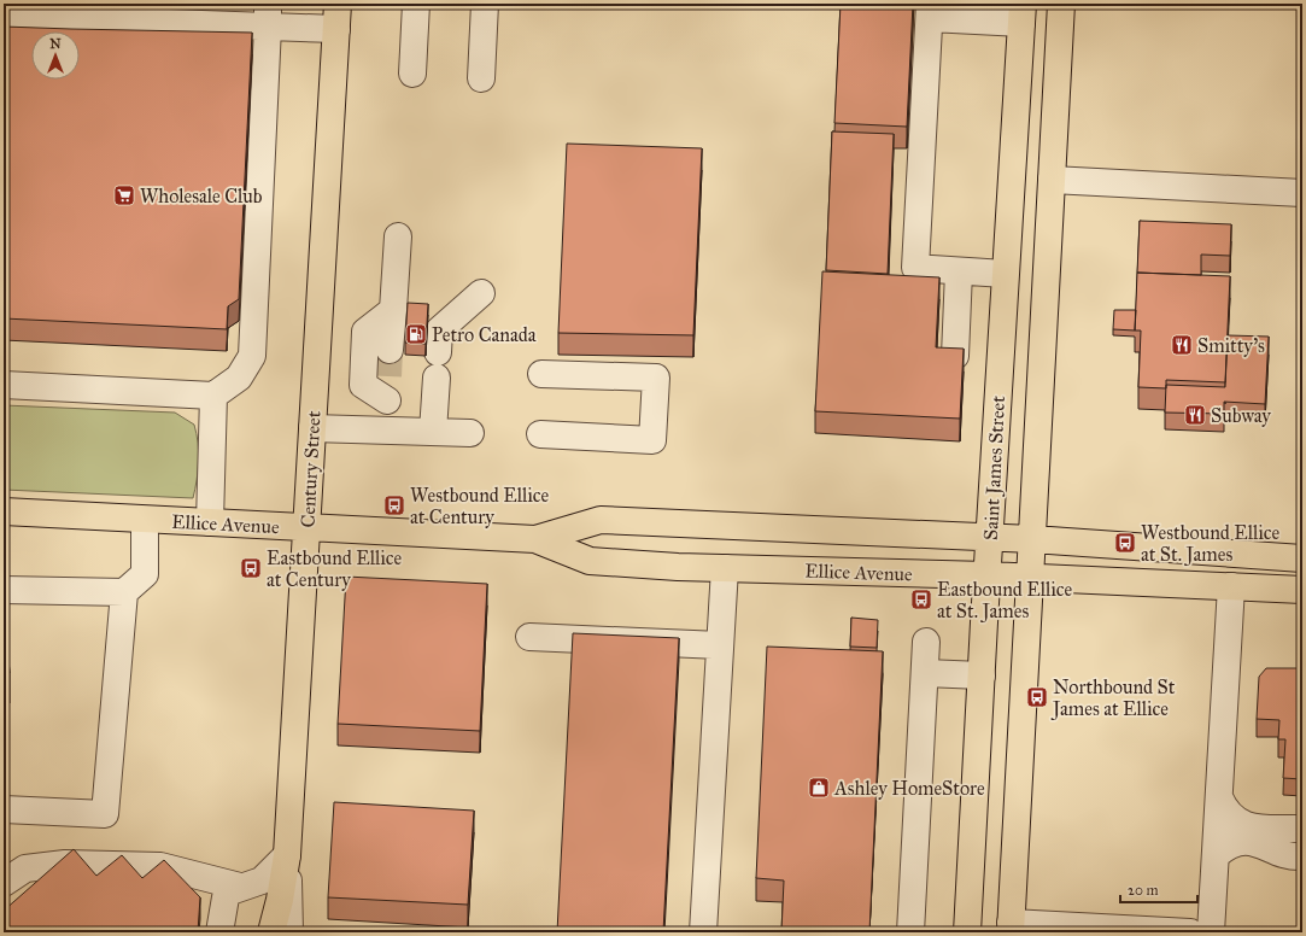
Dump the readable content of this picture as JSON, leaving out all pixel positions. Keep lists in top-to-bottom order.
{
  "streets": {
    "main road": ["Saint James Street", "Century Street", "Ellice Avenue"]
  },
  "crossings": [
    ["Saint James Street", "Ellice Avenue"],
    ["Century Street", "Ellice Avenue"]
  ],
  "places": {
    "supermarket": ["Wholesale Club"],
    "fuel station": ["Petro Canada"],
    "restaurant": ["Smitty's", "Subway"],
    "bus stop": [
      "Westbound Ellice at Century",
      "Westbound Ellice at St. James",
      "Eastbound Ellice at Century",
      "Eastbound Ellice at St. James",
      "Northbound St James at Ellice"
    ],
    "shop": ["Ashley HomeStore"]
  },
  "scale_bar": "20 m",
  "north": "top"
}
